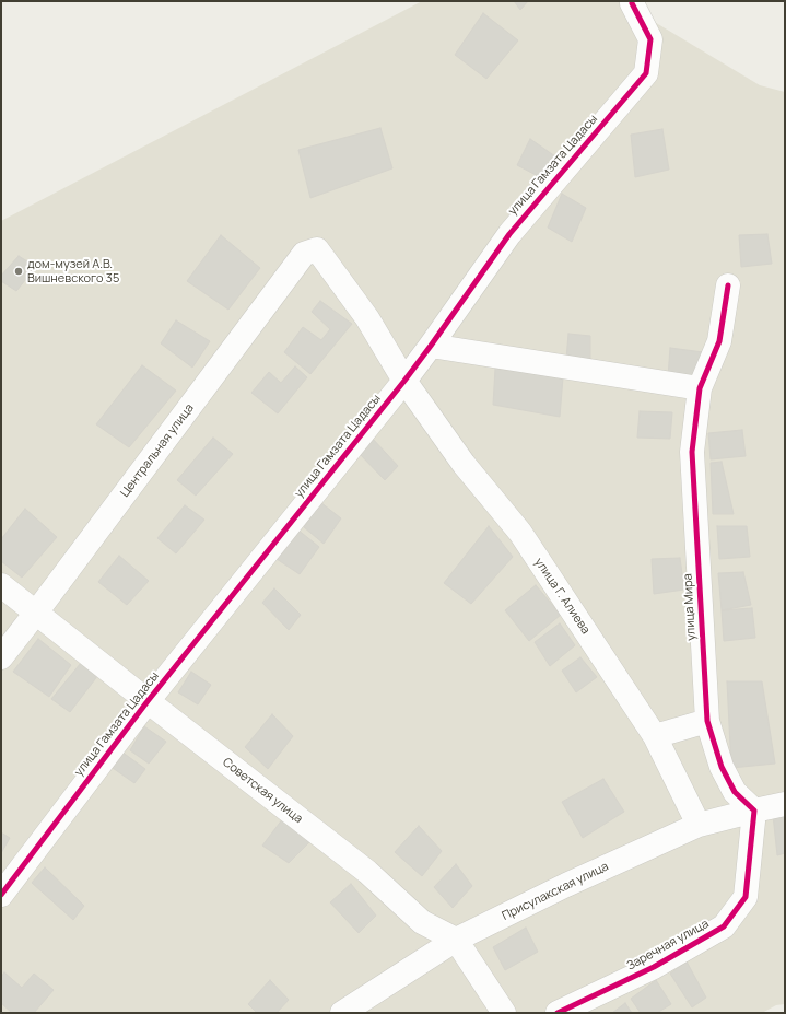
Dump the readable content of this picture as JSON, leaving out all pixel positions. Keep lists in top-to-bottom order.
{
  "streets": {
    "street": [
      "улица Гамзата Цадасы",
      "Центральная улица",
      "улица Г. Алиева",
      "улица Мира",
      "Советская улица",
      "Присулакская улица",
      "Заречная улица"
    ]
  },
  "crossings": [
    ["улица Гамзата Цадасы", "улица Г. Алиева"],
    ["улица Гамзата Цадасы", "Советская улица"],
    ["Центральная улица", "улица Г. Алиева"],
    ["Центральная улица", "Советская улица"],
    ["улица Г. Алиева", "Присулакская улица"],
    ["улица Мира", "Присулакская улица"],
    ["улица Мира", "Заречная улица"],
    ["Советская улица", "Присулакская улица"],
    ["Присулакская улица", "Заречная улица"]
  ],
  "places": ["дом-музей А.В. Вишневского 35"]
}
